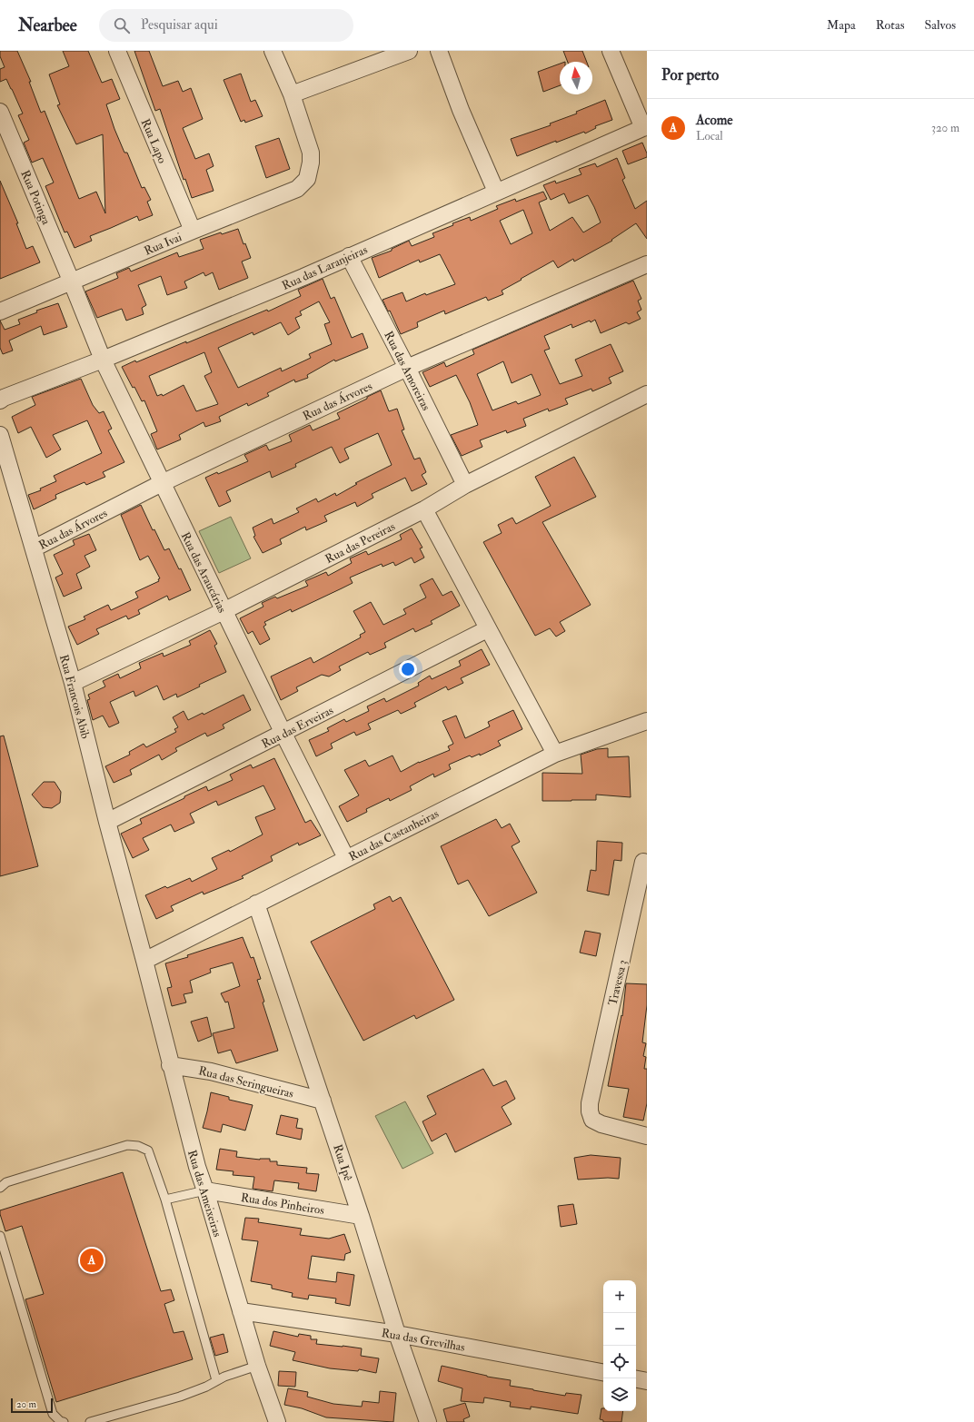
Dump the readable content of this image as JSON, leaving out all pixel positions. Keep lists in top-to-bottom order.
{
  "streets": {
    "street": [
      "Rua Lapo",
      "Rua Potinga",
      "Rua Ivai",
      "Rua das Laranjeiras",
      "Rua das Amoreiras",
      "Rua das Árvores",
      "Rua das Pereiras",
      "Rua das Araucárias",
      "Rua Francois Abib",
      "Rua das Erveiras",
      "Rua das Castanheiras",
      "Travessa 3",
      "Rua das Seringueiras",
      "Rua Ipê",
      "Rua das Ameixeiras",
      "Rua dos Pinheiros",
      "Rua das Grevilhas"
    ]
  },
  "crossings": [
    ["Rua Lapo", "Rua Ivai"],
    ["Rua Potinga", "Rua Ivai"],
    ["Rua Potinga", "Rua das Araucárias"],
    ["Rua Ivai", "Rua das Araucárias"],
    ["Rua das Laranjeiras", "Rua das Amoreiras"],
    ["Rua das Laranjeiras", "Rua das Araucárias"],
    ["Rua das Amoreiras", "Rua das Árvores"],
    ["Rua das Amoreiras", "Rua das Pereiras"],
    ["Rua das Árvores", "Rua das Araucárias"],
    ["Rua das Árvores", "Rua Francois Abib"],
    ["Rua das Pereiras", "Rua das Araucárias"],
    ["Rua das Pereiras", "Rua Francois Abib"],
    ["Rua das Araucárias", "Rua das Erveiras"],
    ["Rua das Araucárias", "Rua das Castanheiras"],
    ["Rua Francois Abib", "Rua das Erveiras"],
    ["Rua Francois Abib", "Rua das Castanheiras"],
    ["Rua Francois Abib", "Rua das Ameixeiras"],
    ["Rua das Castanheiras", "Rua Ipê"],
    ["Rua das Castanheiras", "Rua das Ameixeiras"],
    ["Rua das Seringueiras", "Rua Ipê"],
    ["Rua das Seringueiras", "Rua das Ameixeiras"],
    ["Rua Ipê", "Rua dos Pinheiros"],
    ["Rua Ipê", "Rua das Grevilhas"],
    ["Rua das Ameixeiras", "Rua dos Pinheiros"],
    ["Rua das Ameixeiras", "Rua das Grevilhas"]
  ],
  "scale_bar": "20 m",
  "north": "top",
  "page": {
    "header": "Nearbee",
    "search": "Pesquisar aqui",
    "nav": ["Mapa", "Rotas", "Salvos"],
    "heading": "Por perto",
    "list": [
      {
        "mark": "A",
        "name": "Acome",
        "note": "Local",
        "value": "320 m"
      }
    ],
    "pins": "A",
    "map_buttons": ["+", "−"],
    "scale": "20 m"
  }
}
